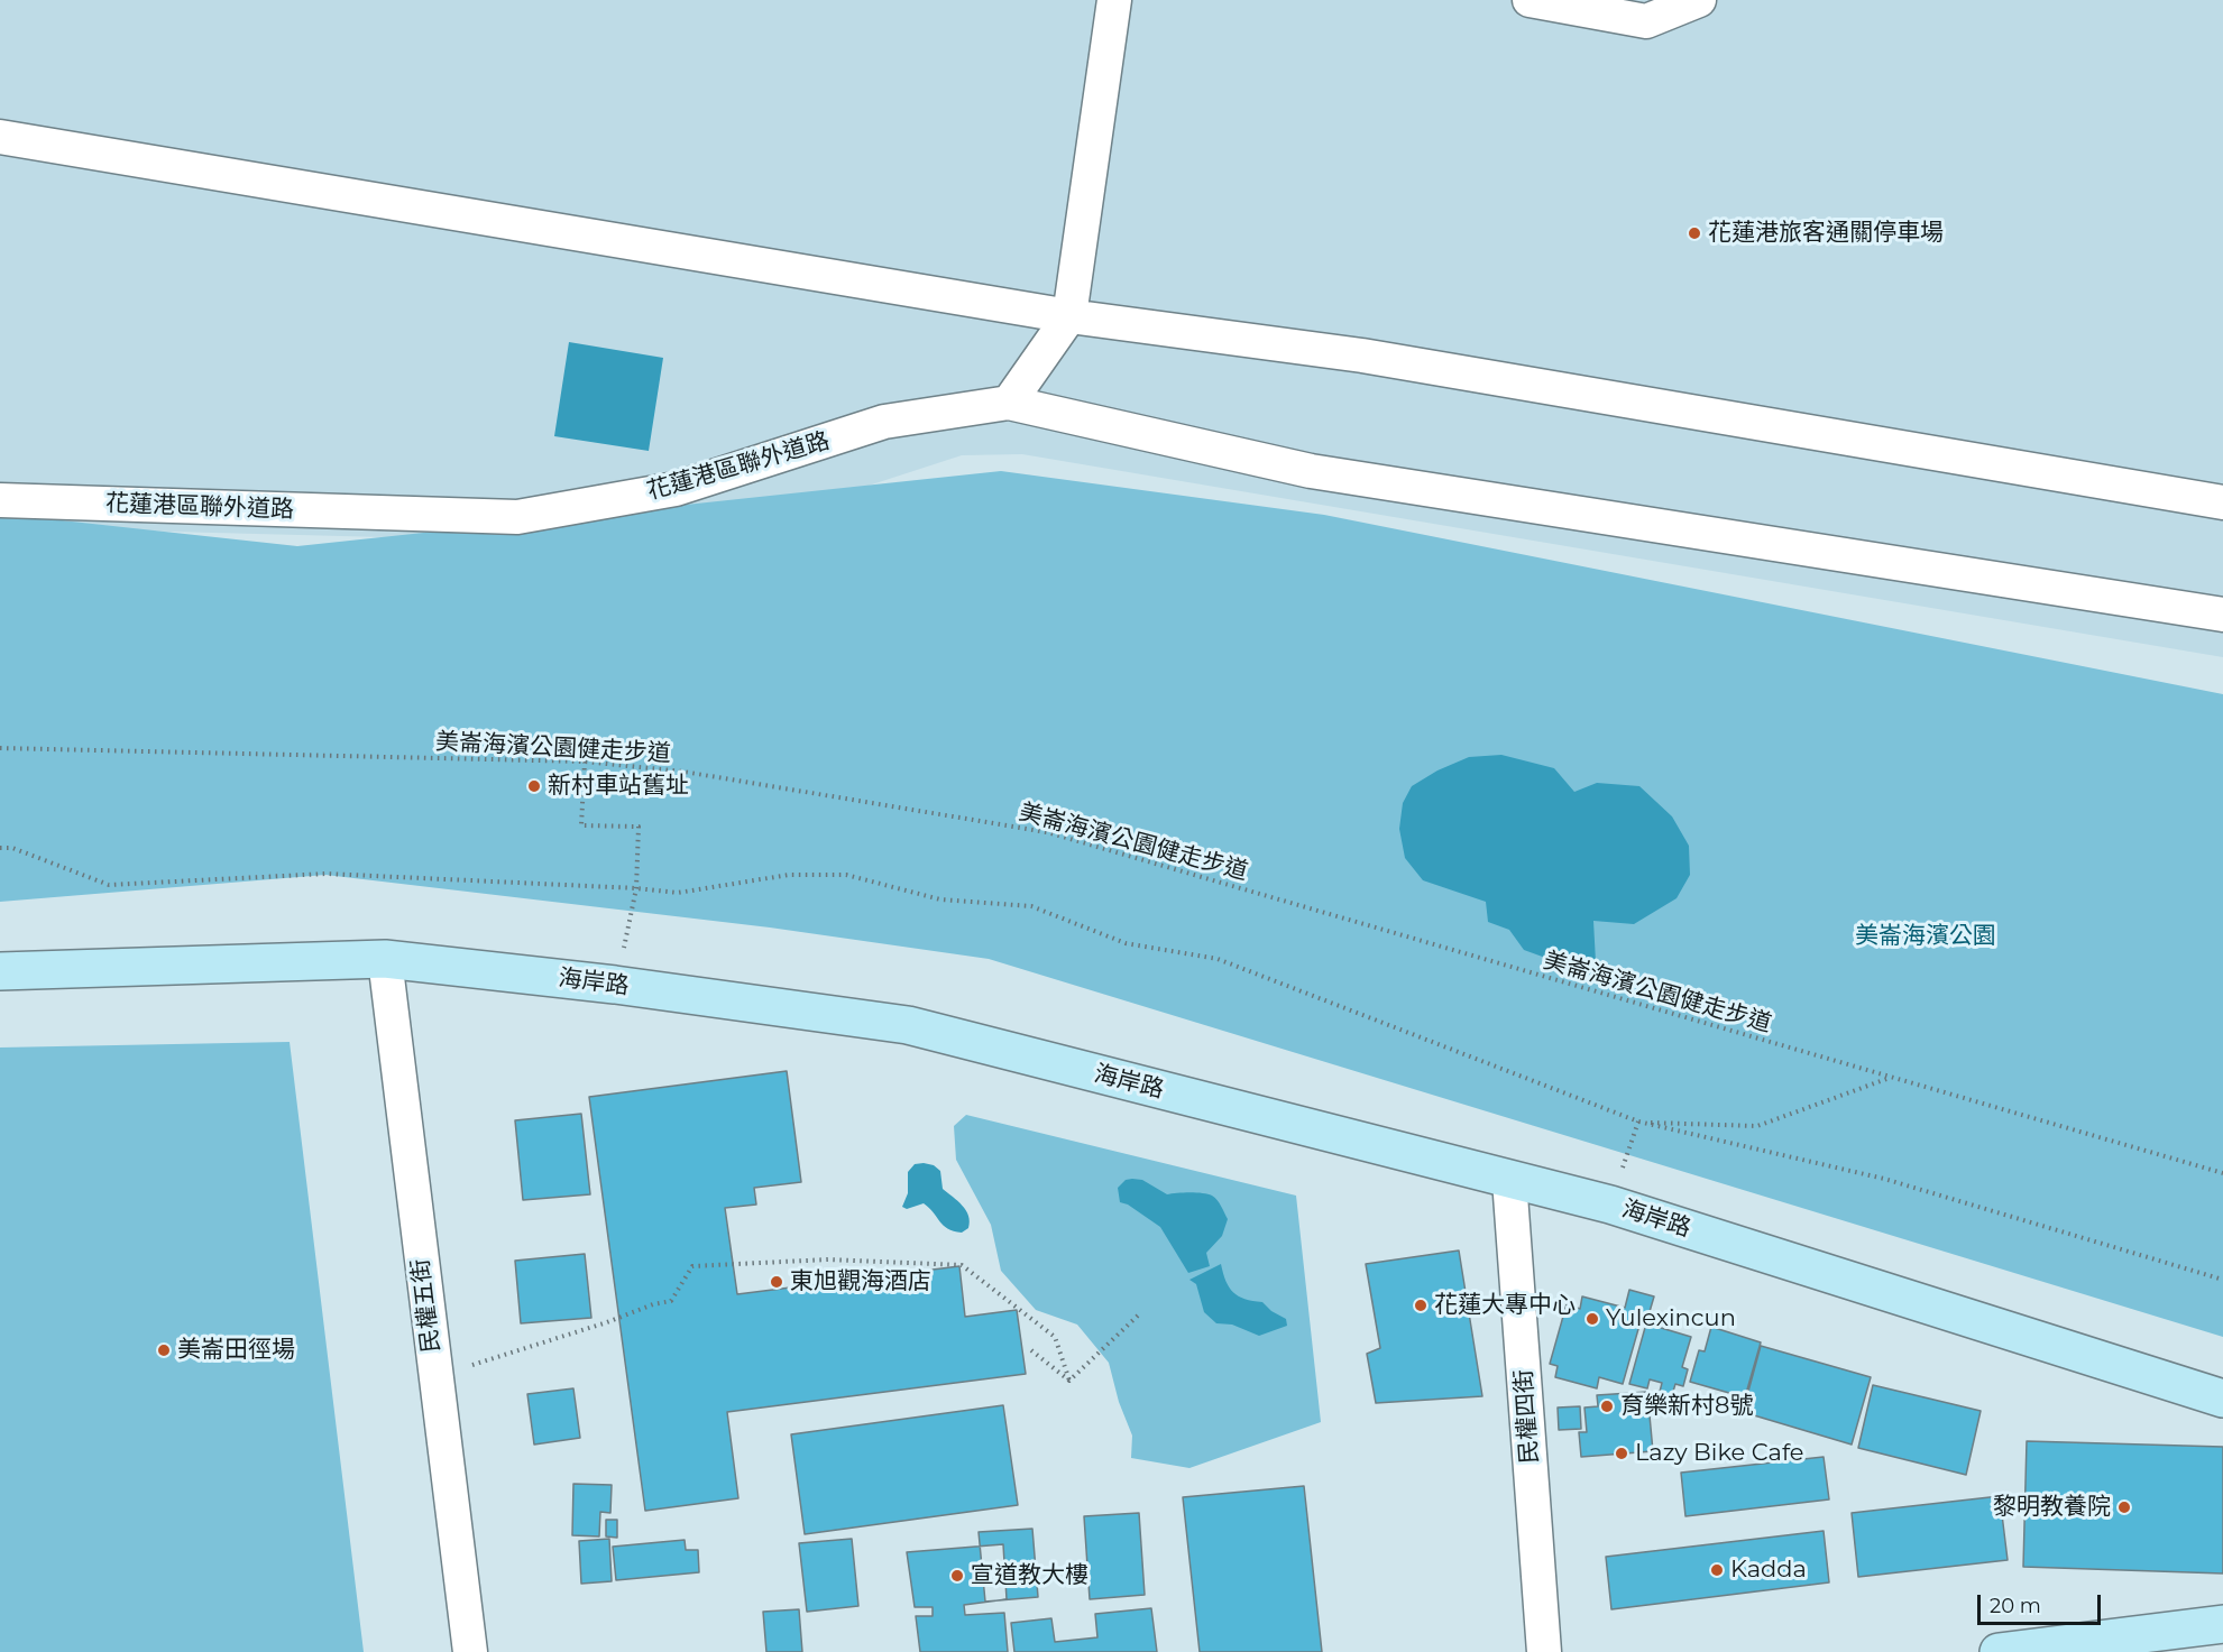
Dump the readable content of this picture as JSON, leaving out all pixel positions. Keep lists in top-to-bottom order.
{
  "streets": {
    "main road": ["海岸路"],
    "street": ["花蓮港區聯外道路", "民權五街", "民權四街"],
    "path": ["美崙海濱公園健走步道"]
  },
  "crossings": [
    ["海岸路", "民權五街"],
    ["海岸路", "民權四街"]
  ],
  "parks": ["美崙海濱公園"],
  "places": [
    "花蓮港旅客通關停車場",
    "新村車站舊址",
    "東旭觀海酒店",
    "花蓮大專中心",
    "Yulexincun",
    "美崙田徑場",
    "育樂新村8號",
    "Lazy Bike Cafe",
    "黎明教養院",
    "Kadda",
    "宣道教大樓"
  ],
  "scale_bar": "20 m"
}
